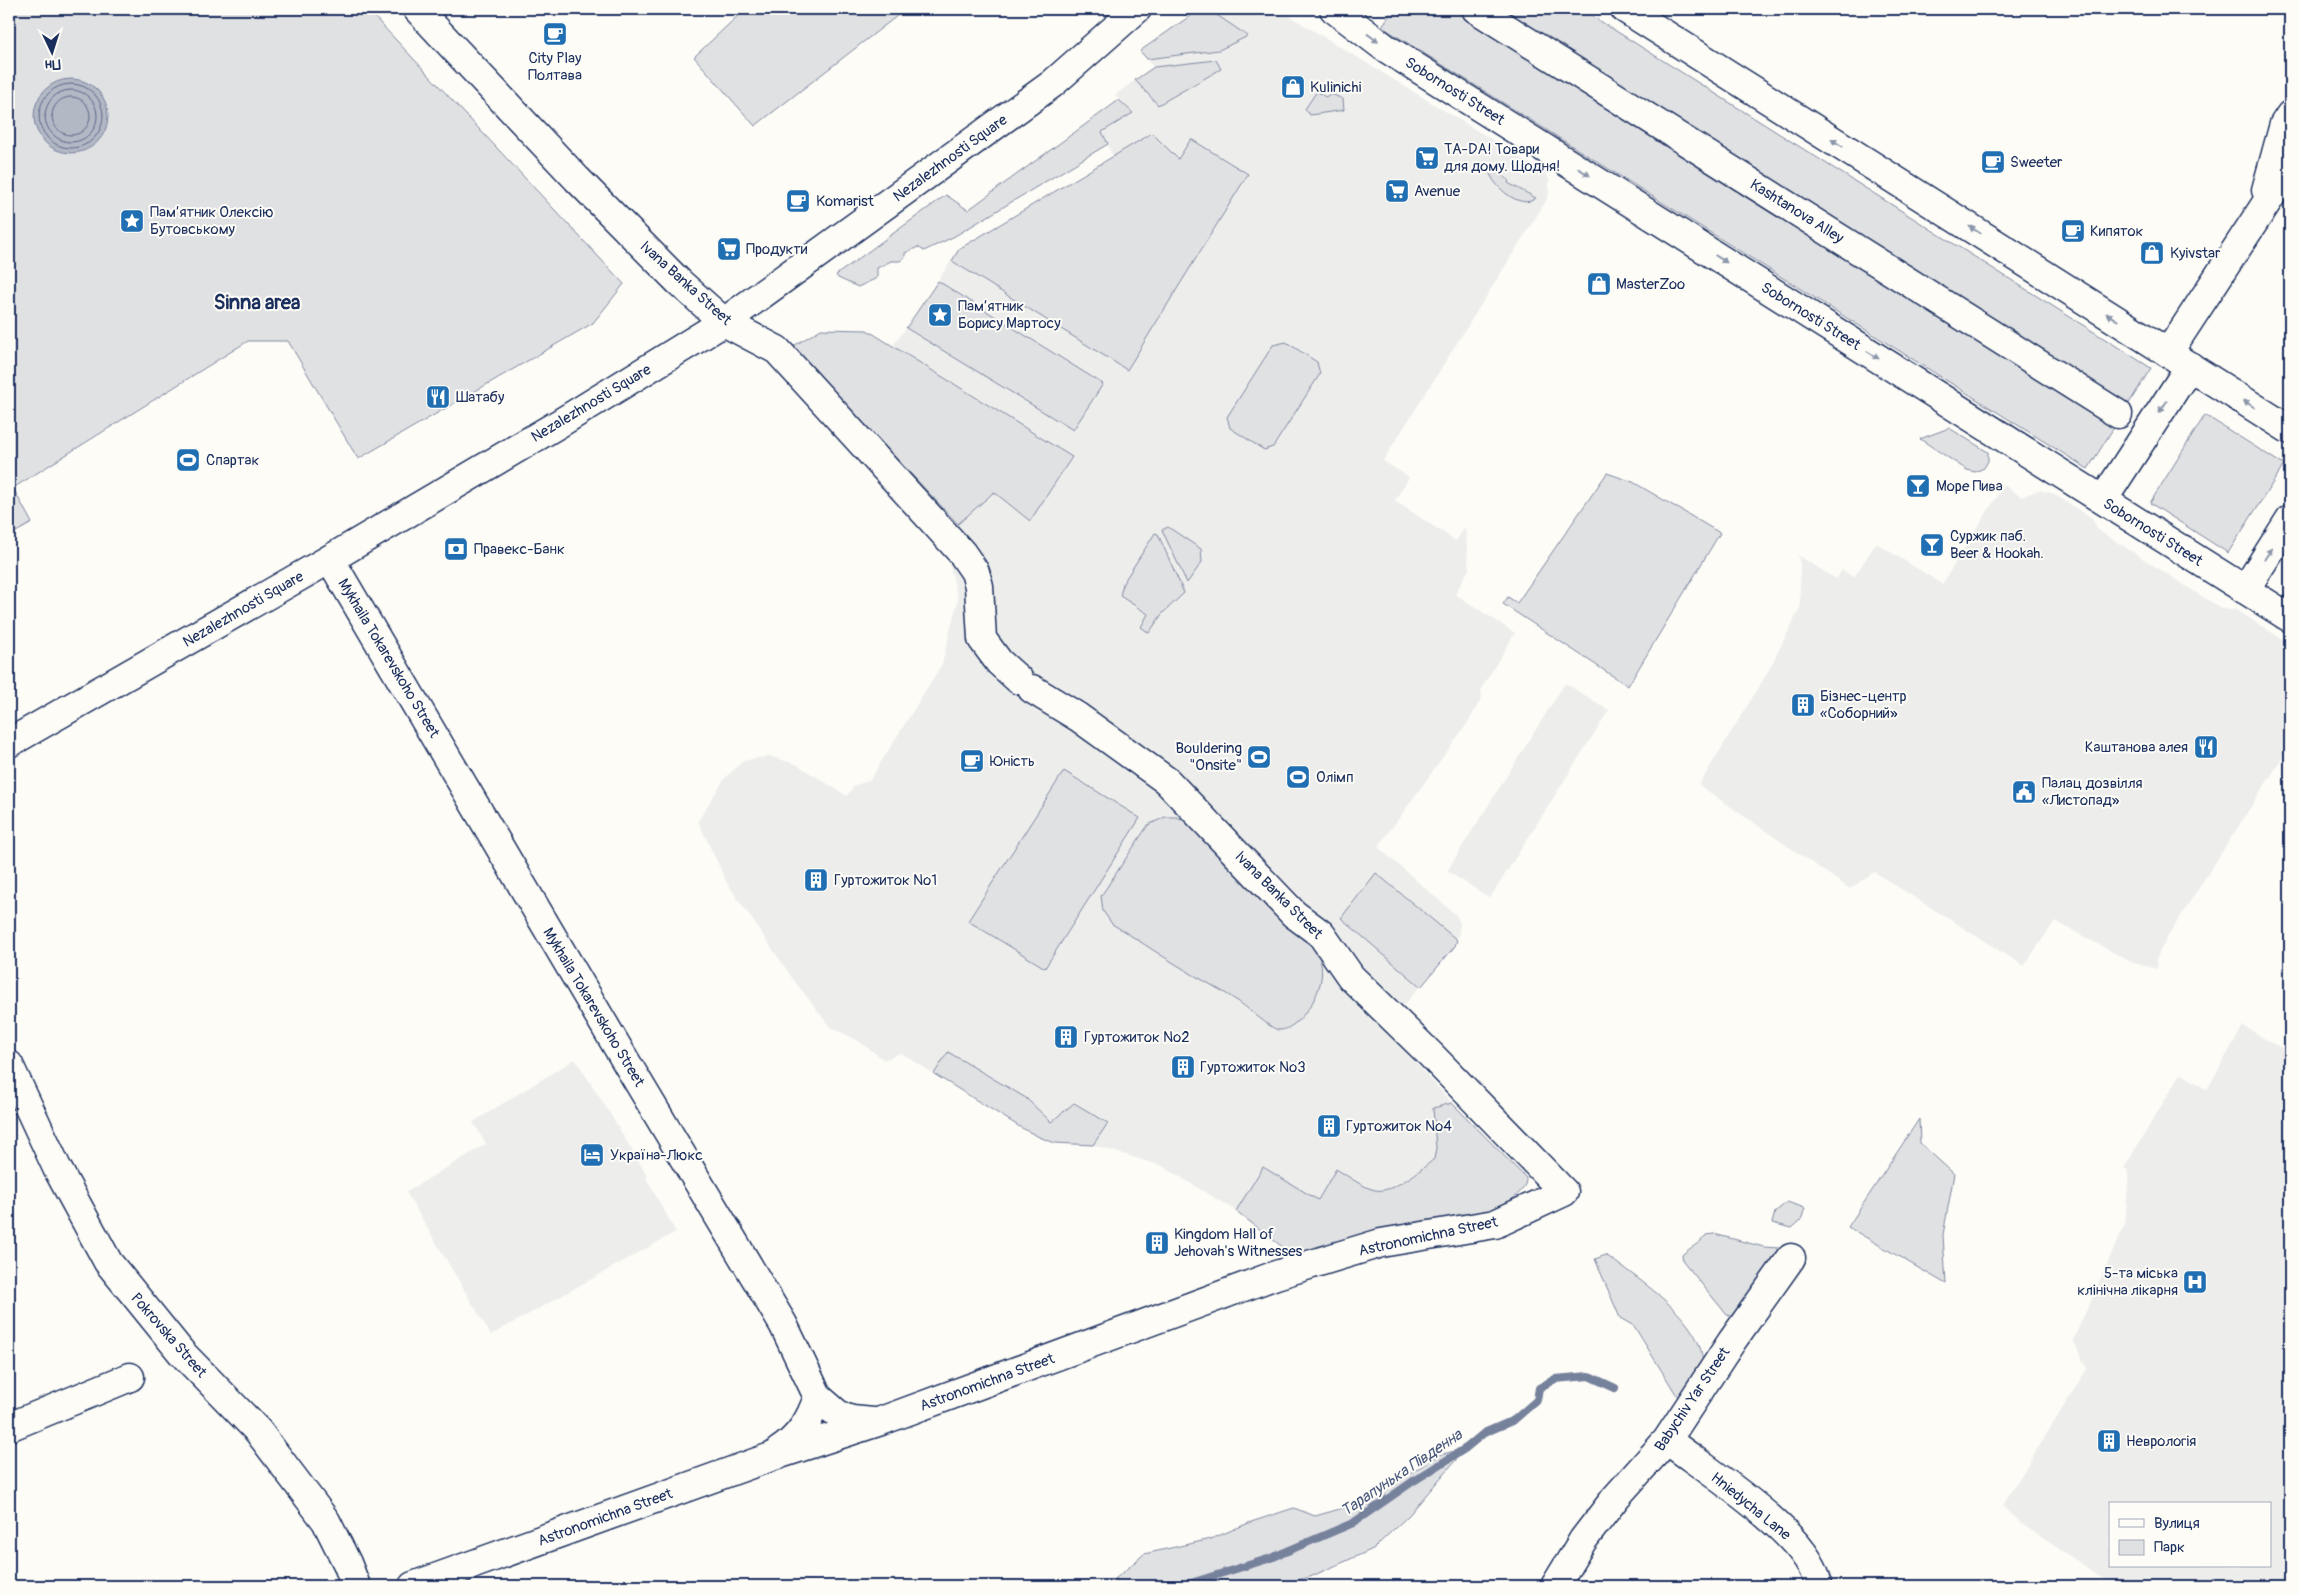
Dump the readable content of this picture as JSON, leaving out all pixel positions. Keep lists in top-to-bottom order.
{
  "streets": {
    "street": [
      "Sobornosti Street",
      "Nezalezhnosti Square",
      "Kashtanova Alley",
      "Ivana Banka Street",
      "Mykhaila Tokarevskoho Street",
      "Astronomichna Street",
      "Pokrovska Street",
      "Babychiv Yar Street",
      "Hniedycha Lane"
    ]
  },
  "crossings": [
    ["Nezalezhnosti Square", "Ivana Banka Street"],
    ["Nezalezhnosti Square", "Mykhaila Tokarevskoho Street"],
    ["Ivana Banka Street", "Astronomichna Street"],
    ["Mykhaila Tokarevskoho Street", "Astronomichna Street"],
    ["Babychiv Yar Street", "Hniedycha Lane"]
  ],
  "districts": ["Sinna area"],
  "water": ["Тарапунька Південна"],
  "places": {
    "cafe": [
      "City Play Полтава",
      "Sweeter",
      "Komarist",
      "Кипяток",
      "Юність"
    ],
    "shop": ["Kulinichi", "Kyivstar", "MasterZoo"],
    "supermarket": ["TA-DA! Товари для дому. Щодня!", "Avenue", "Продукти"],
    "place": ["Пам’ятник Олексію Бутовському", "Пам’ятник Борису Мартосу"],
    "restaurant": ["Шатабу", "Каштанова алея"],
    "sports": ["Спартак", "Bouldering \"Onsite\"", "Олімп"],
    "bar": ["Море Пива", "Суржик паб. Beer & Hookah."],
    "bank": ["Правекс-Банк"],
    "building": [
      "Бізнес-центр «Соборний»",
      "Гуртожиток №1",
      "Гуртожиток №2",
      "Гуртожиток №3",
      "Гуртожиток №4",
      "Kingdom Hall of Jehovah's Witnesses",
      "Неврологія"
    ],
    "public building": ["Палац дозвілля «Листопад»"],
    "hotel": ["Україна-Люкс"],
    "hospital": ["5-та міська клінічна лікарня"]
  },
  "legend": ["Вулиця", "Парк"],
  "north": "bottom"
}
